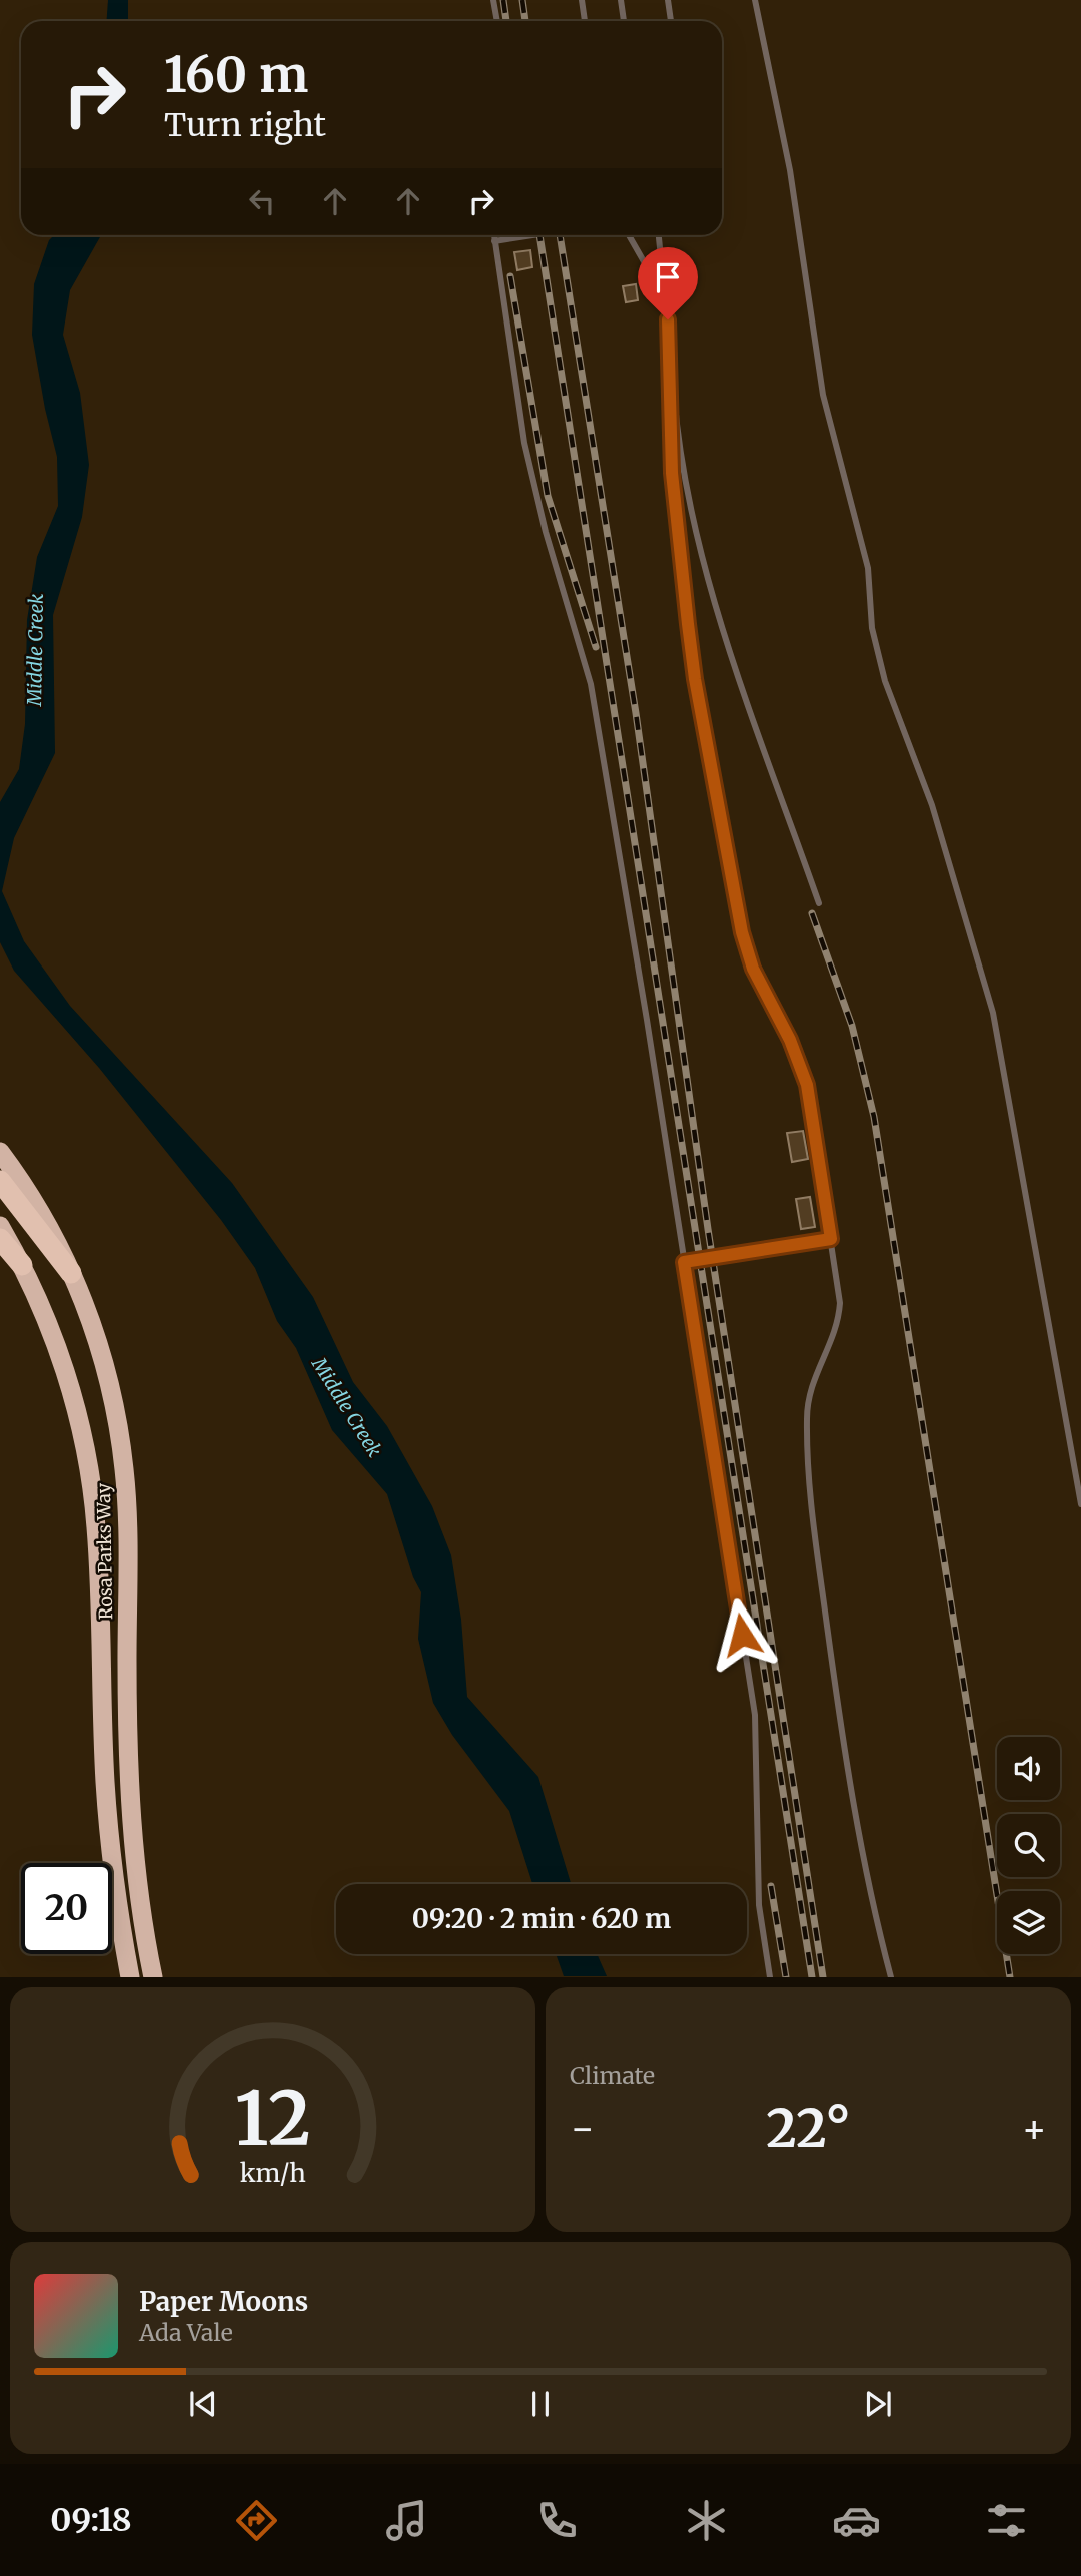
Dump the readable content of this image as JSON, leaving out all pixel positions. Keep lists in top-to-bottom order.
{
  "streets": {
    "highway": ["Rosa Parks Way"]
  },
  "water": ["Middle Creek"],
  "page": {
    "turn": ["160 m", "Turn right"],
    "limit": "20",
    "trip": "09:20 · 2 min · 620 m",
    "tile": "Climate",
    "heat": ["−", "22°", "+"],
    "song": ["Paper Moons", "Ada Vale"],
    "tabs": "09:18",
    "gauge": ["12", "km/h"]
  }
}
